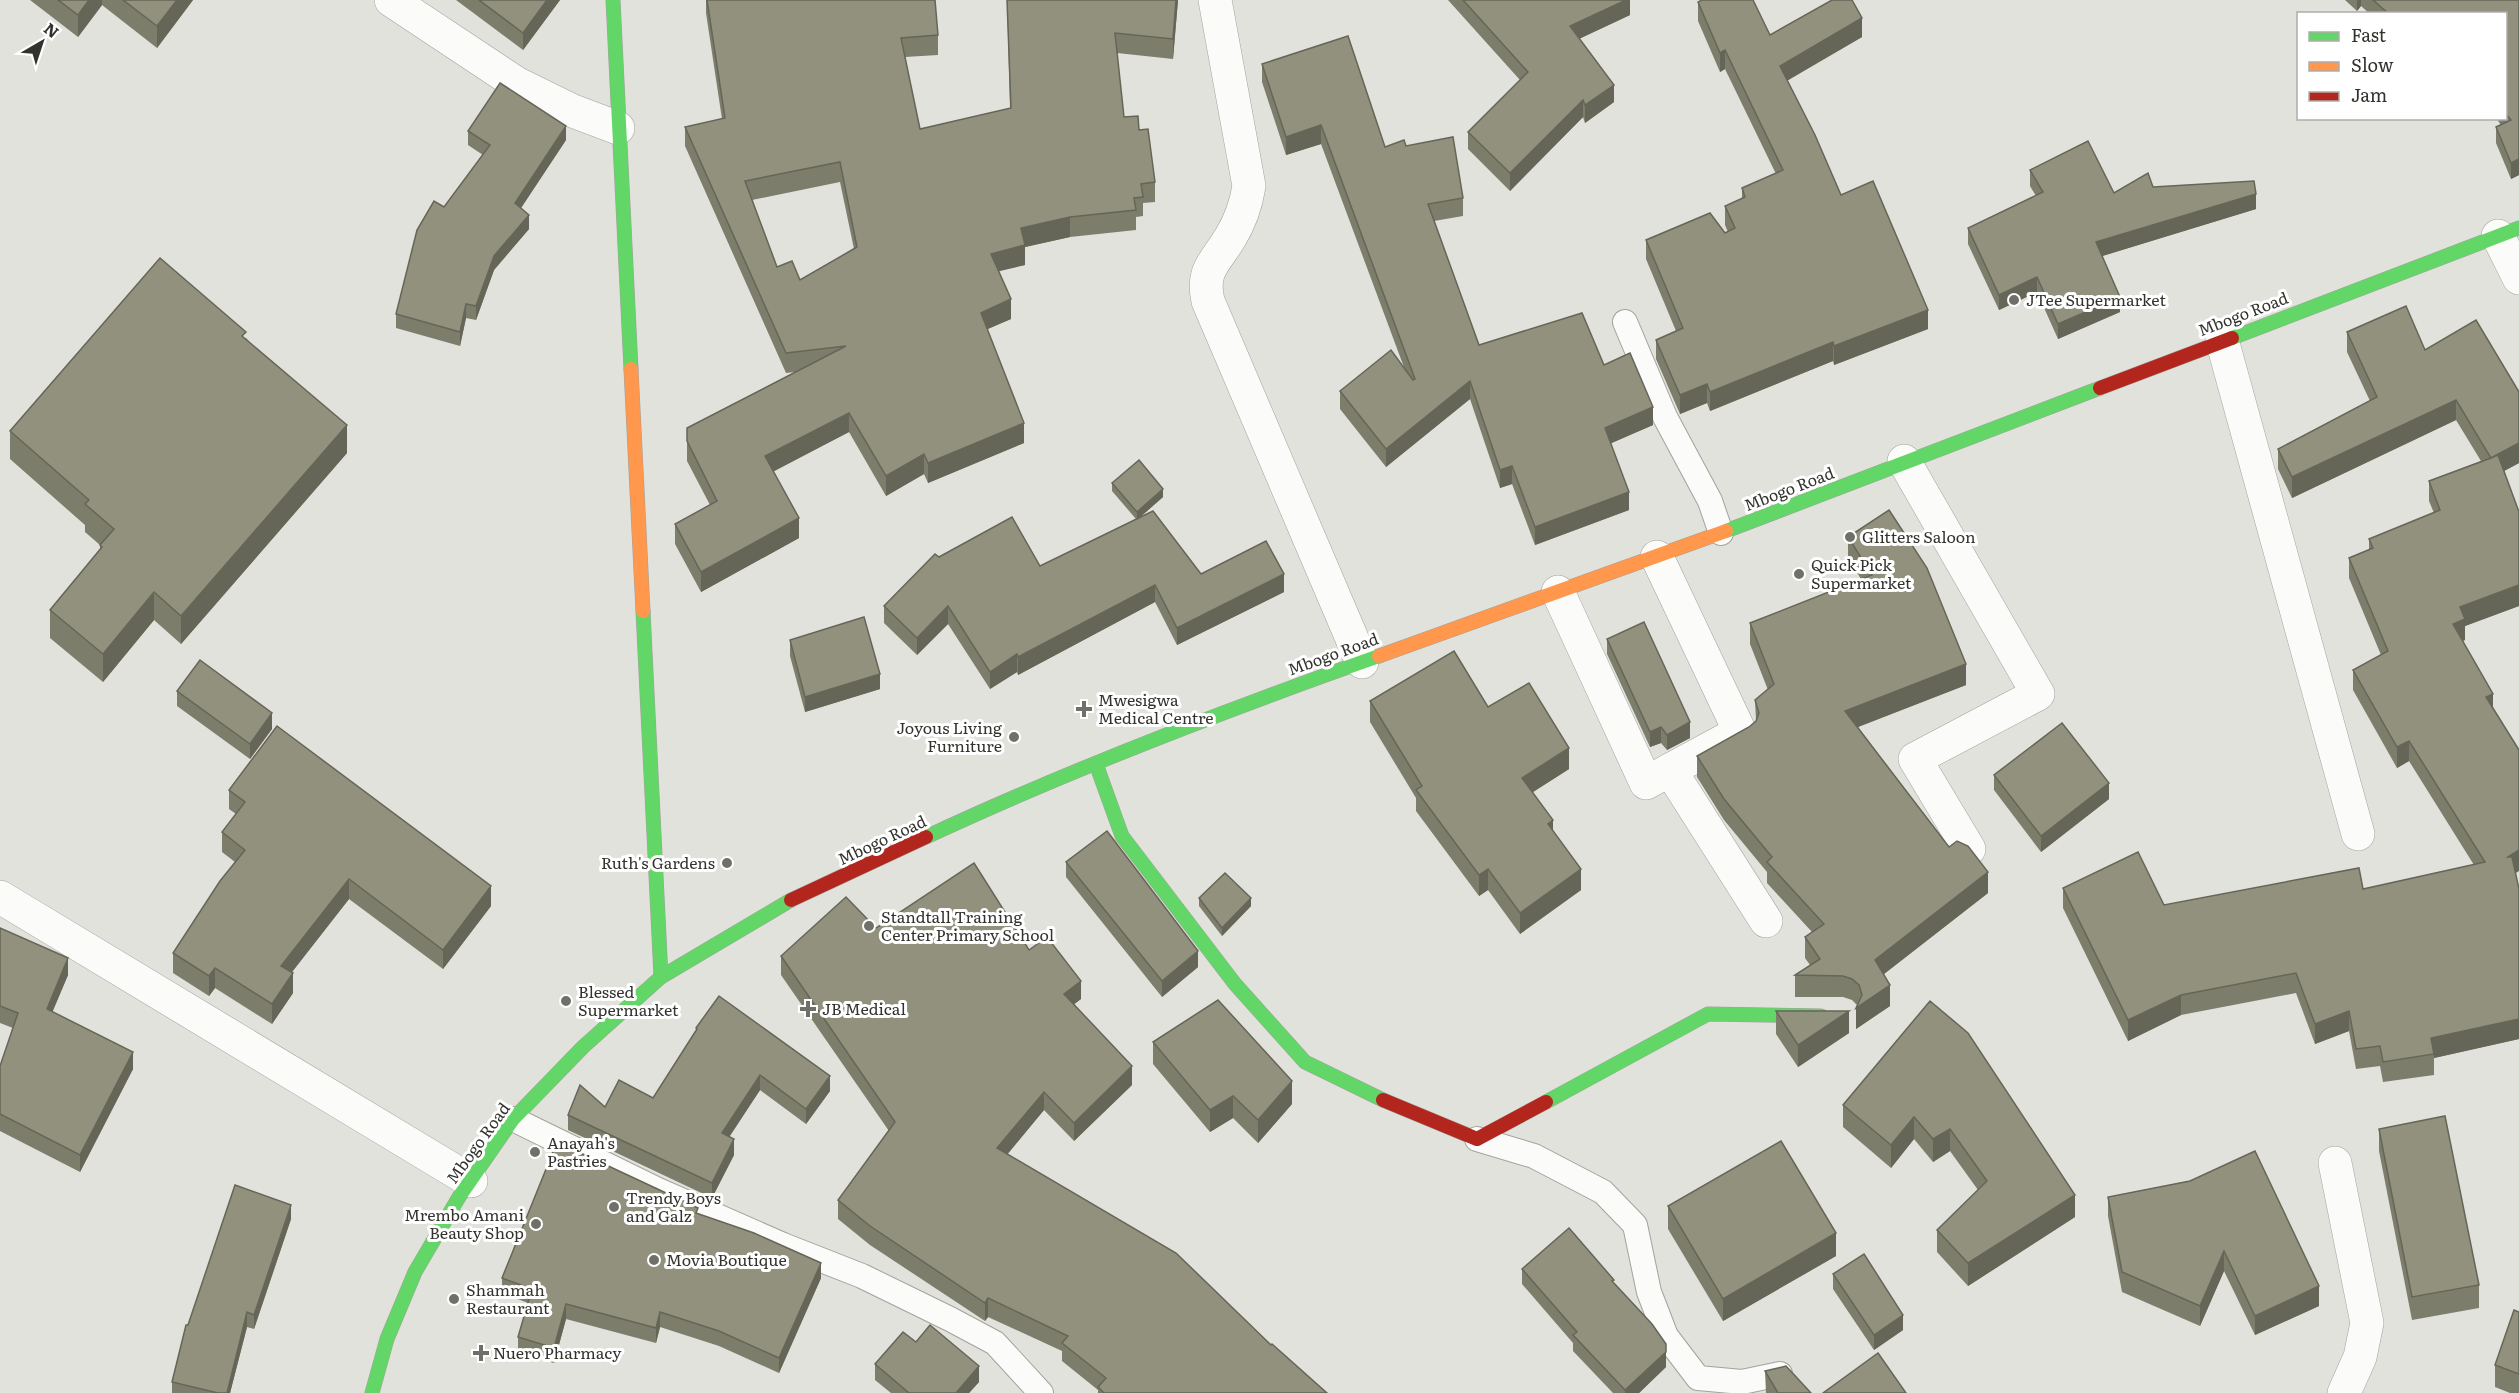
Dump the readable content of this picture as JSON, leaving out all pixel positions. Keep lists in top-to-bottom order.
{
  "streets": {
    "main road": ["Mbogo Road"]
  },
  "places": {
    "other": [
      "JTee Supermarket",
      "Glitters Saloon",
      "Quick Pick Supermarket",
      "Joyous Living Furniture",
      "Ruth's Gardens",
      "Standtall Training Center Primary School",
      "Blessed Supermarket",
      "Anayah's Pastries",
      "Trendy Boys and Galz",
      "Mrembo Amani Beauty Shop",
      "Movia Boutique",
      "Shammah Restaurant"
    ],
    "health": ["Mwesigwa Medical Centre", "JB Medical", "Nuero Pharmacy"]
  },
  "legend": ["Fast", "Slow", "Jam"],
  "north": "top right"
}
